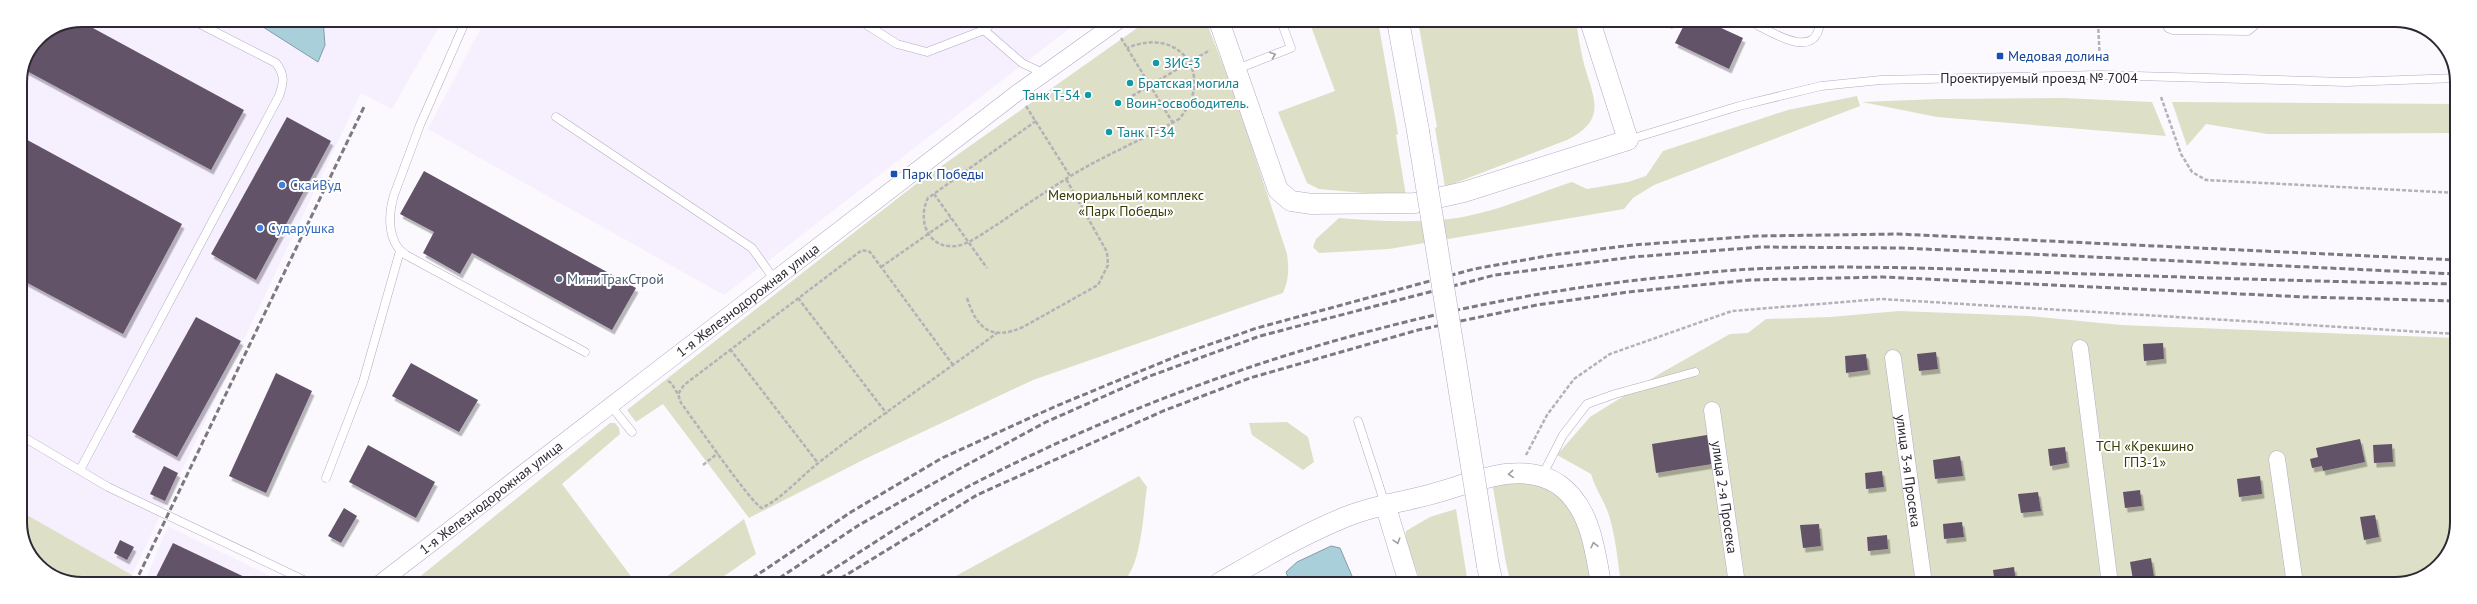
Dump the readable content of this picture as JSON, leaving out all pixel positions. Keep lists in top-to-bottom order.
{
  "streets": {
    "street": ["1-я Железнодорожная улица", "улица 3-я Просека", "улица 2-я Просека"],
    "lane": ["Проектируемый проезд № 7004"]
  },
  "parks": ["Мемориальный комплекс «Парк Победы»", "ТСН «Крекшино ГПЗ-1»"],
  "places": {
    "transit": ["Медовая долина", "Парк Победы"],
    "other": [
      "ЗИС-3",
      "Братская могила",
      "Танк Т-54",
      "Воин-освободитель.",
      "Танк Т-34",
      "СкайВуд",
      "Сударушка",
      "МиниТракСтрой"
    ]
  }
}
